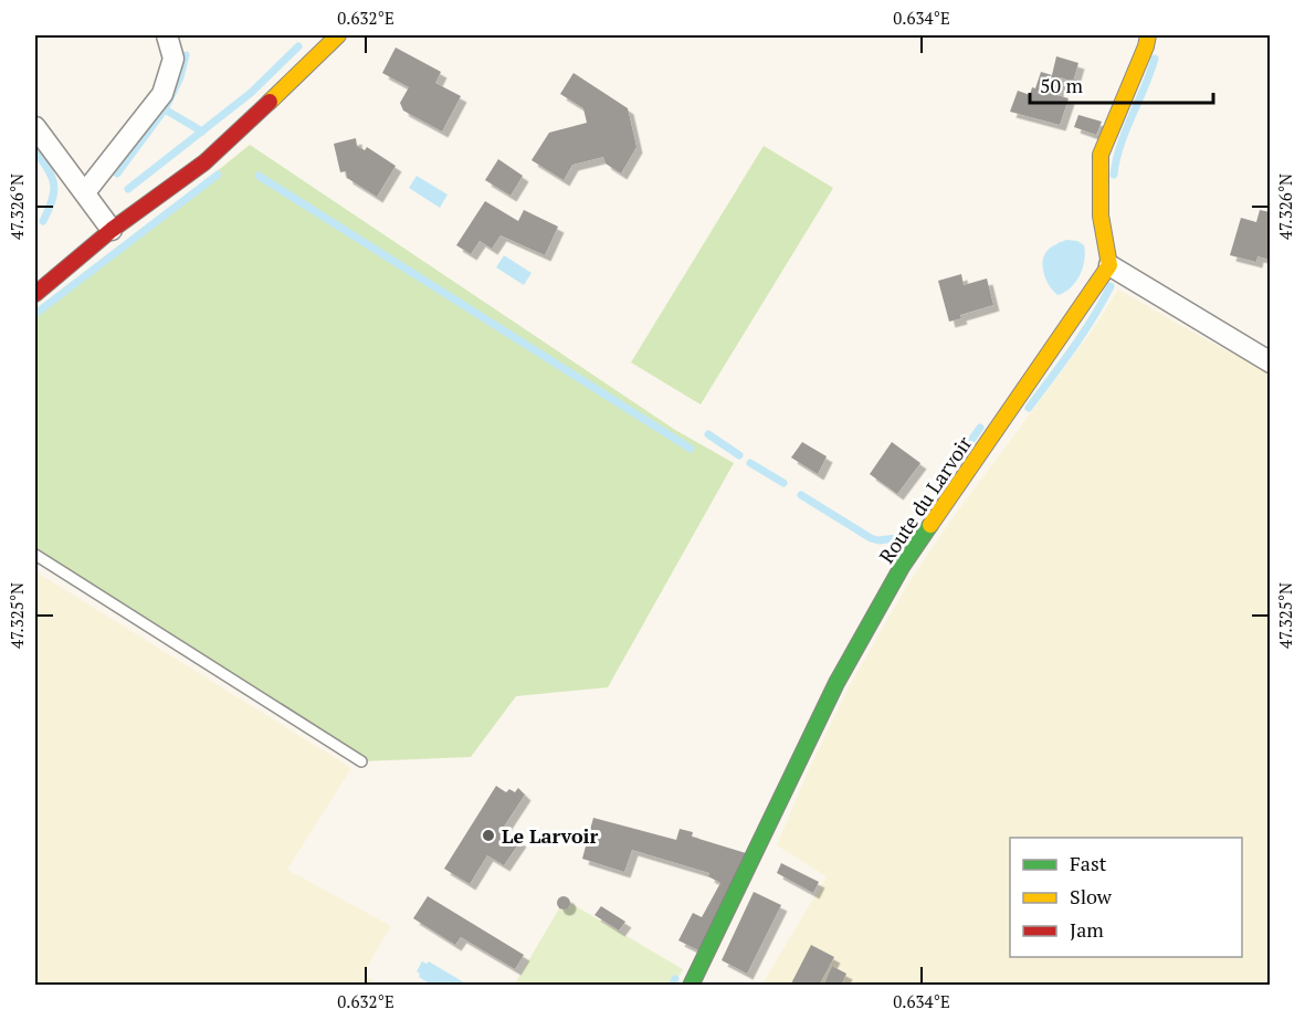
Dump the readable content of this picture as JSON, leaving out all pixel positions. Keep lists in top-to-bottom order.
{
  "streets": {
    "street": ["Route du Larvoir"]
  },
  "places": ["Le Larvoir"],
  "legend": ["Fast", "Slow", "Jam"],
  "scale_bar": "50 m",
  "coordinates": [
    "0.632°E",
    "0.634°E",
    "47.326°N",
    "47.325°N"
  ]
}
